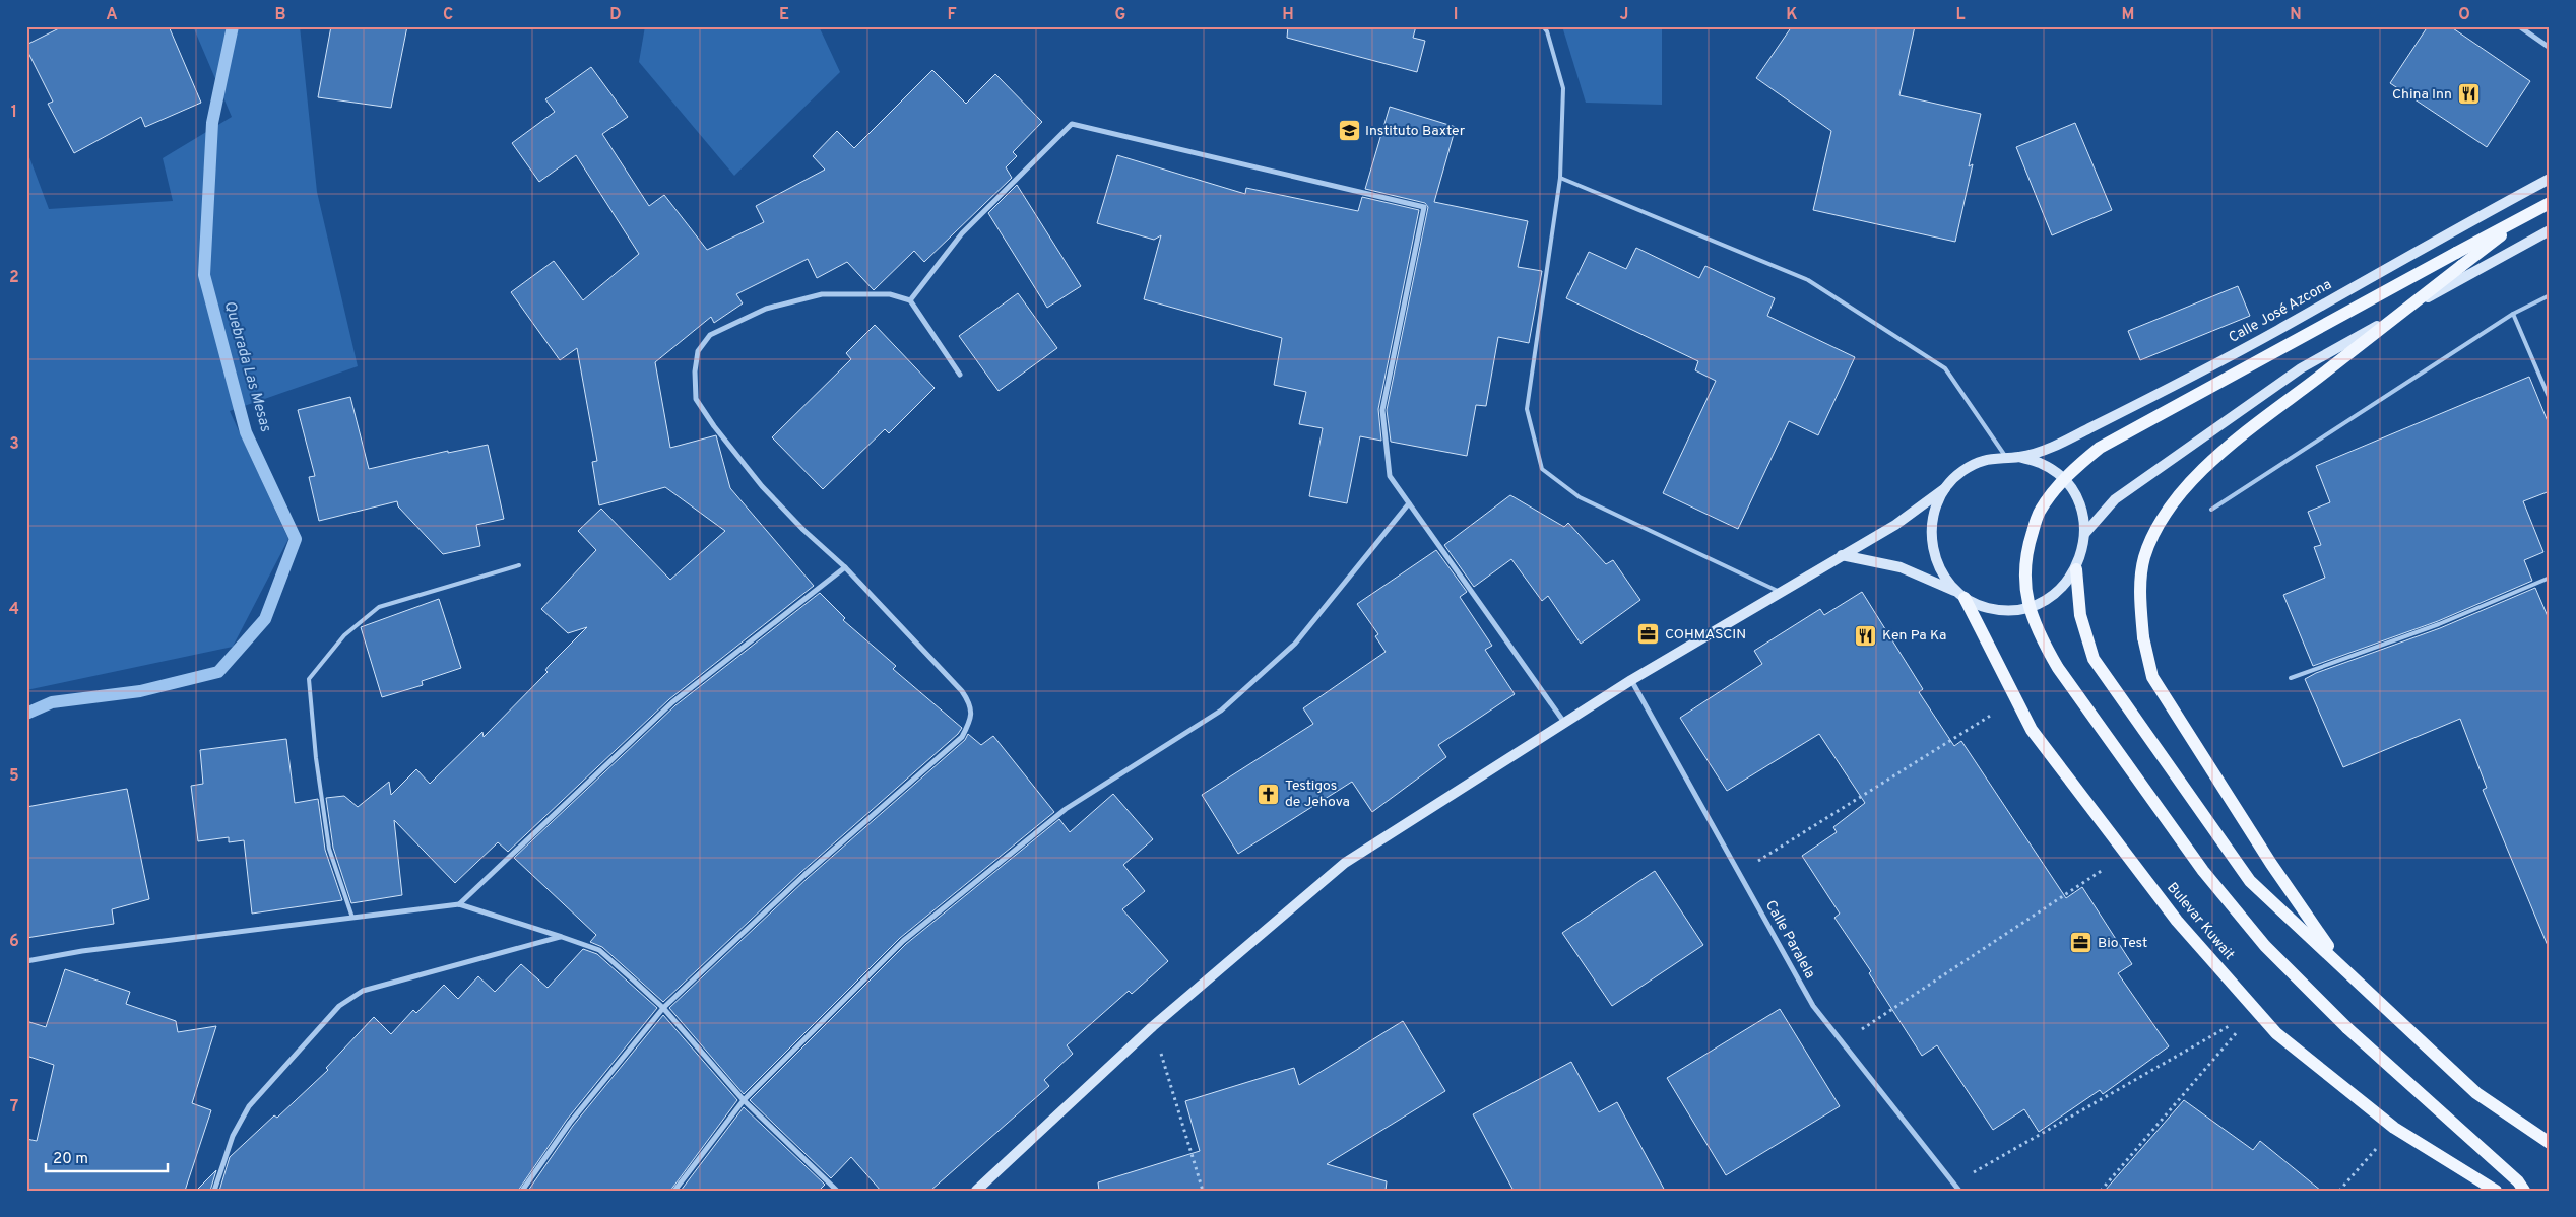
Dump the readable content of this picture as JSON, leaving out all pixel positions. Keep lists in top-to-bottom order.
{
  "streets": {
    "main road": ["Calle José Azcona", "Bulevar Kuwait"],
    "street": ["Calle Paralela"]
  },
  "crossings": [
    ["Calle José Azcona", "Bulevar Kuwait"]
  ],
  "water": ["Quebrada Las Mesas"],
  "places": {
    "restaurant": ["China Inn", "Ken Pa Ka"],
    "school or university": ["Instituto Baxter"],
    "office": ["COHMASCIN", "Bio Test"],
    "church": ["Testigos de Jehova"]
  },
  "scale_bar": "20 m",
  "grid": {
    "columns": [
      "A",
      "B",
      "C",
      "D",
      "E",
      "F",
      "G",
      "H",
      "I",
      "J",
      "K",
      "L",
      "M",
      "N",
      "O"
    ],
    "rows": [
      "1",
      "2",
      "3",
      "4",
      "5",
      "6",
      "7"
    ]
  }
}
